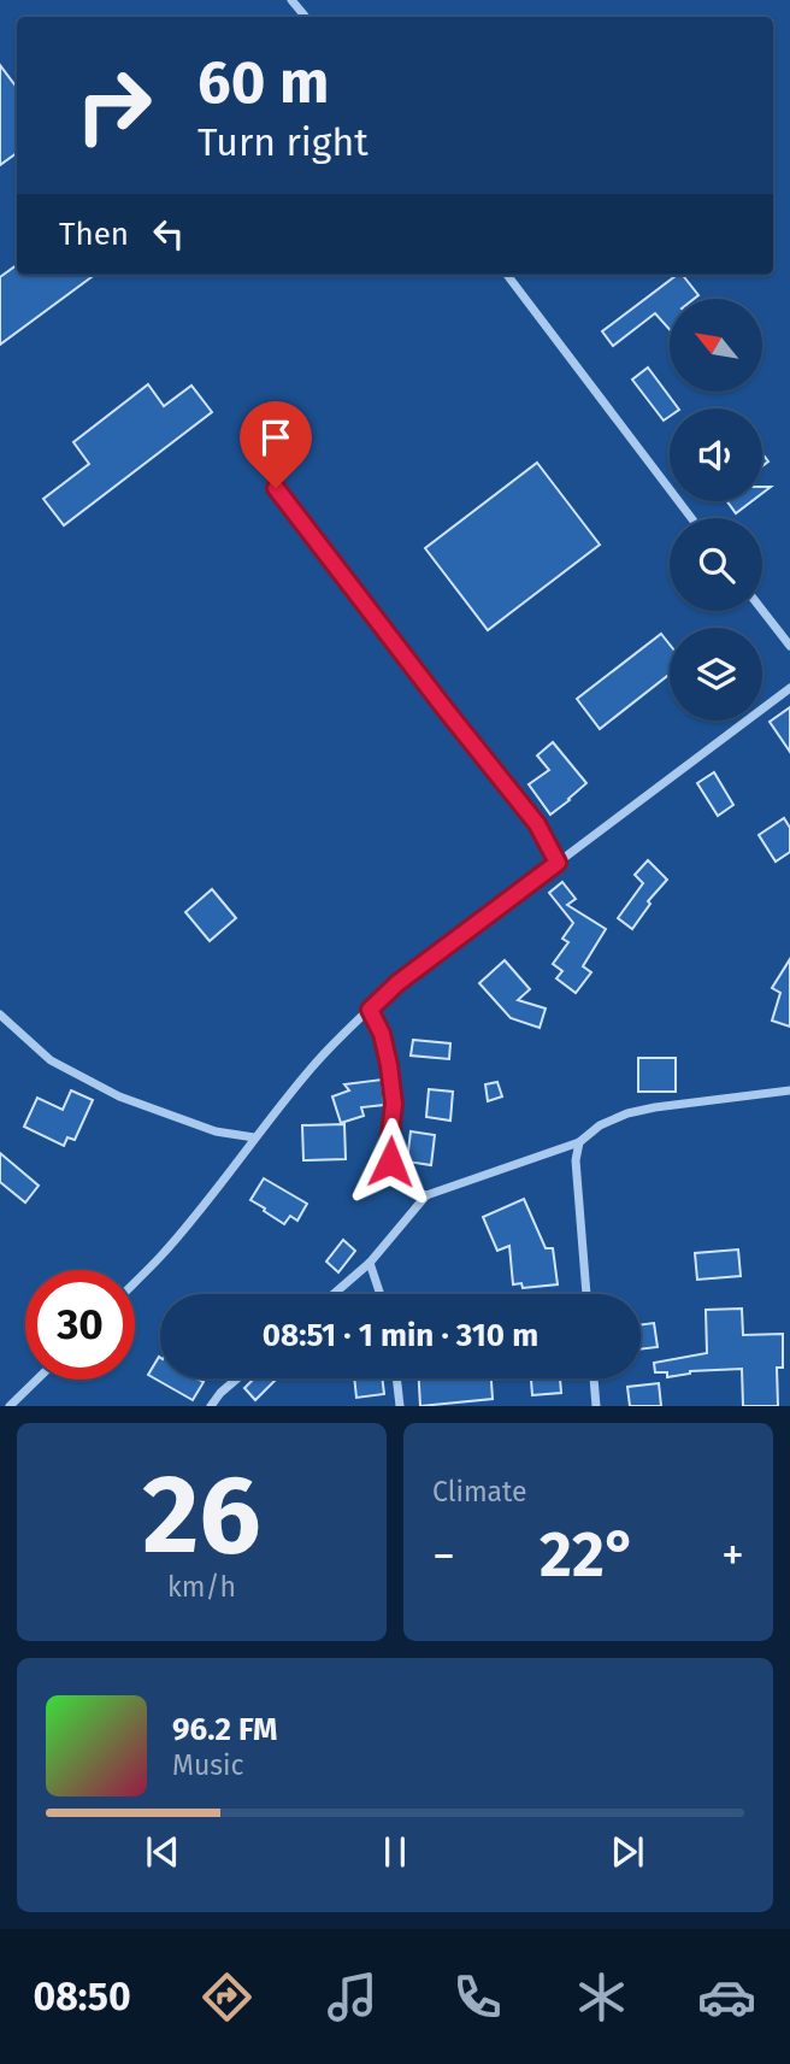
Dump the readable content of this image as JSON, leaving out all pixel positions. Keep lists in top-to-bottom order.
{
  "north": "top left",
  "page": {
    "turn": ["60 m", "Turn right"],
    "then": "Then",
    "limit": "30",
    "trip": "08:51 · 1 min · 310 m",
    "tile": [
      ["26", "km/h"],
      "Climate"
    ],
    "heat": ["−", "22°", "+"],
    "song": ["96.2 FM", "Music"],
    "tabs": "08:50"
  }
}
